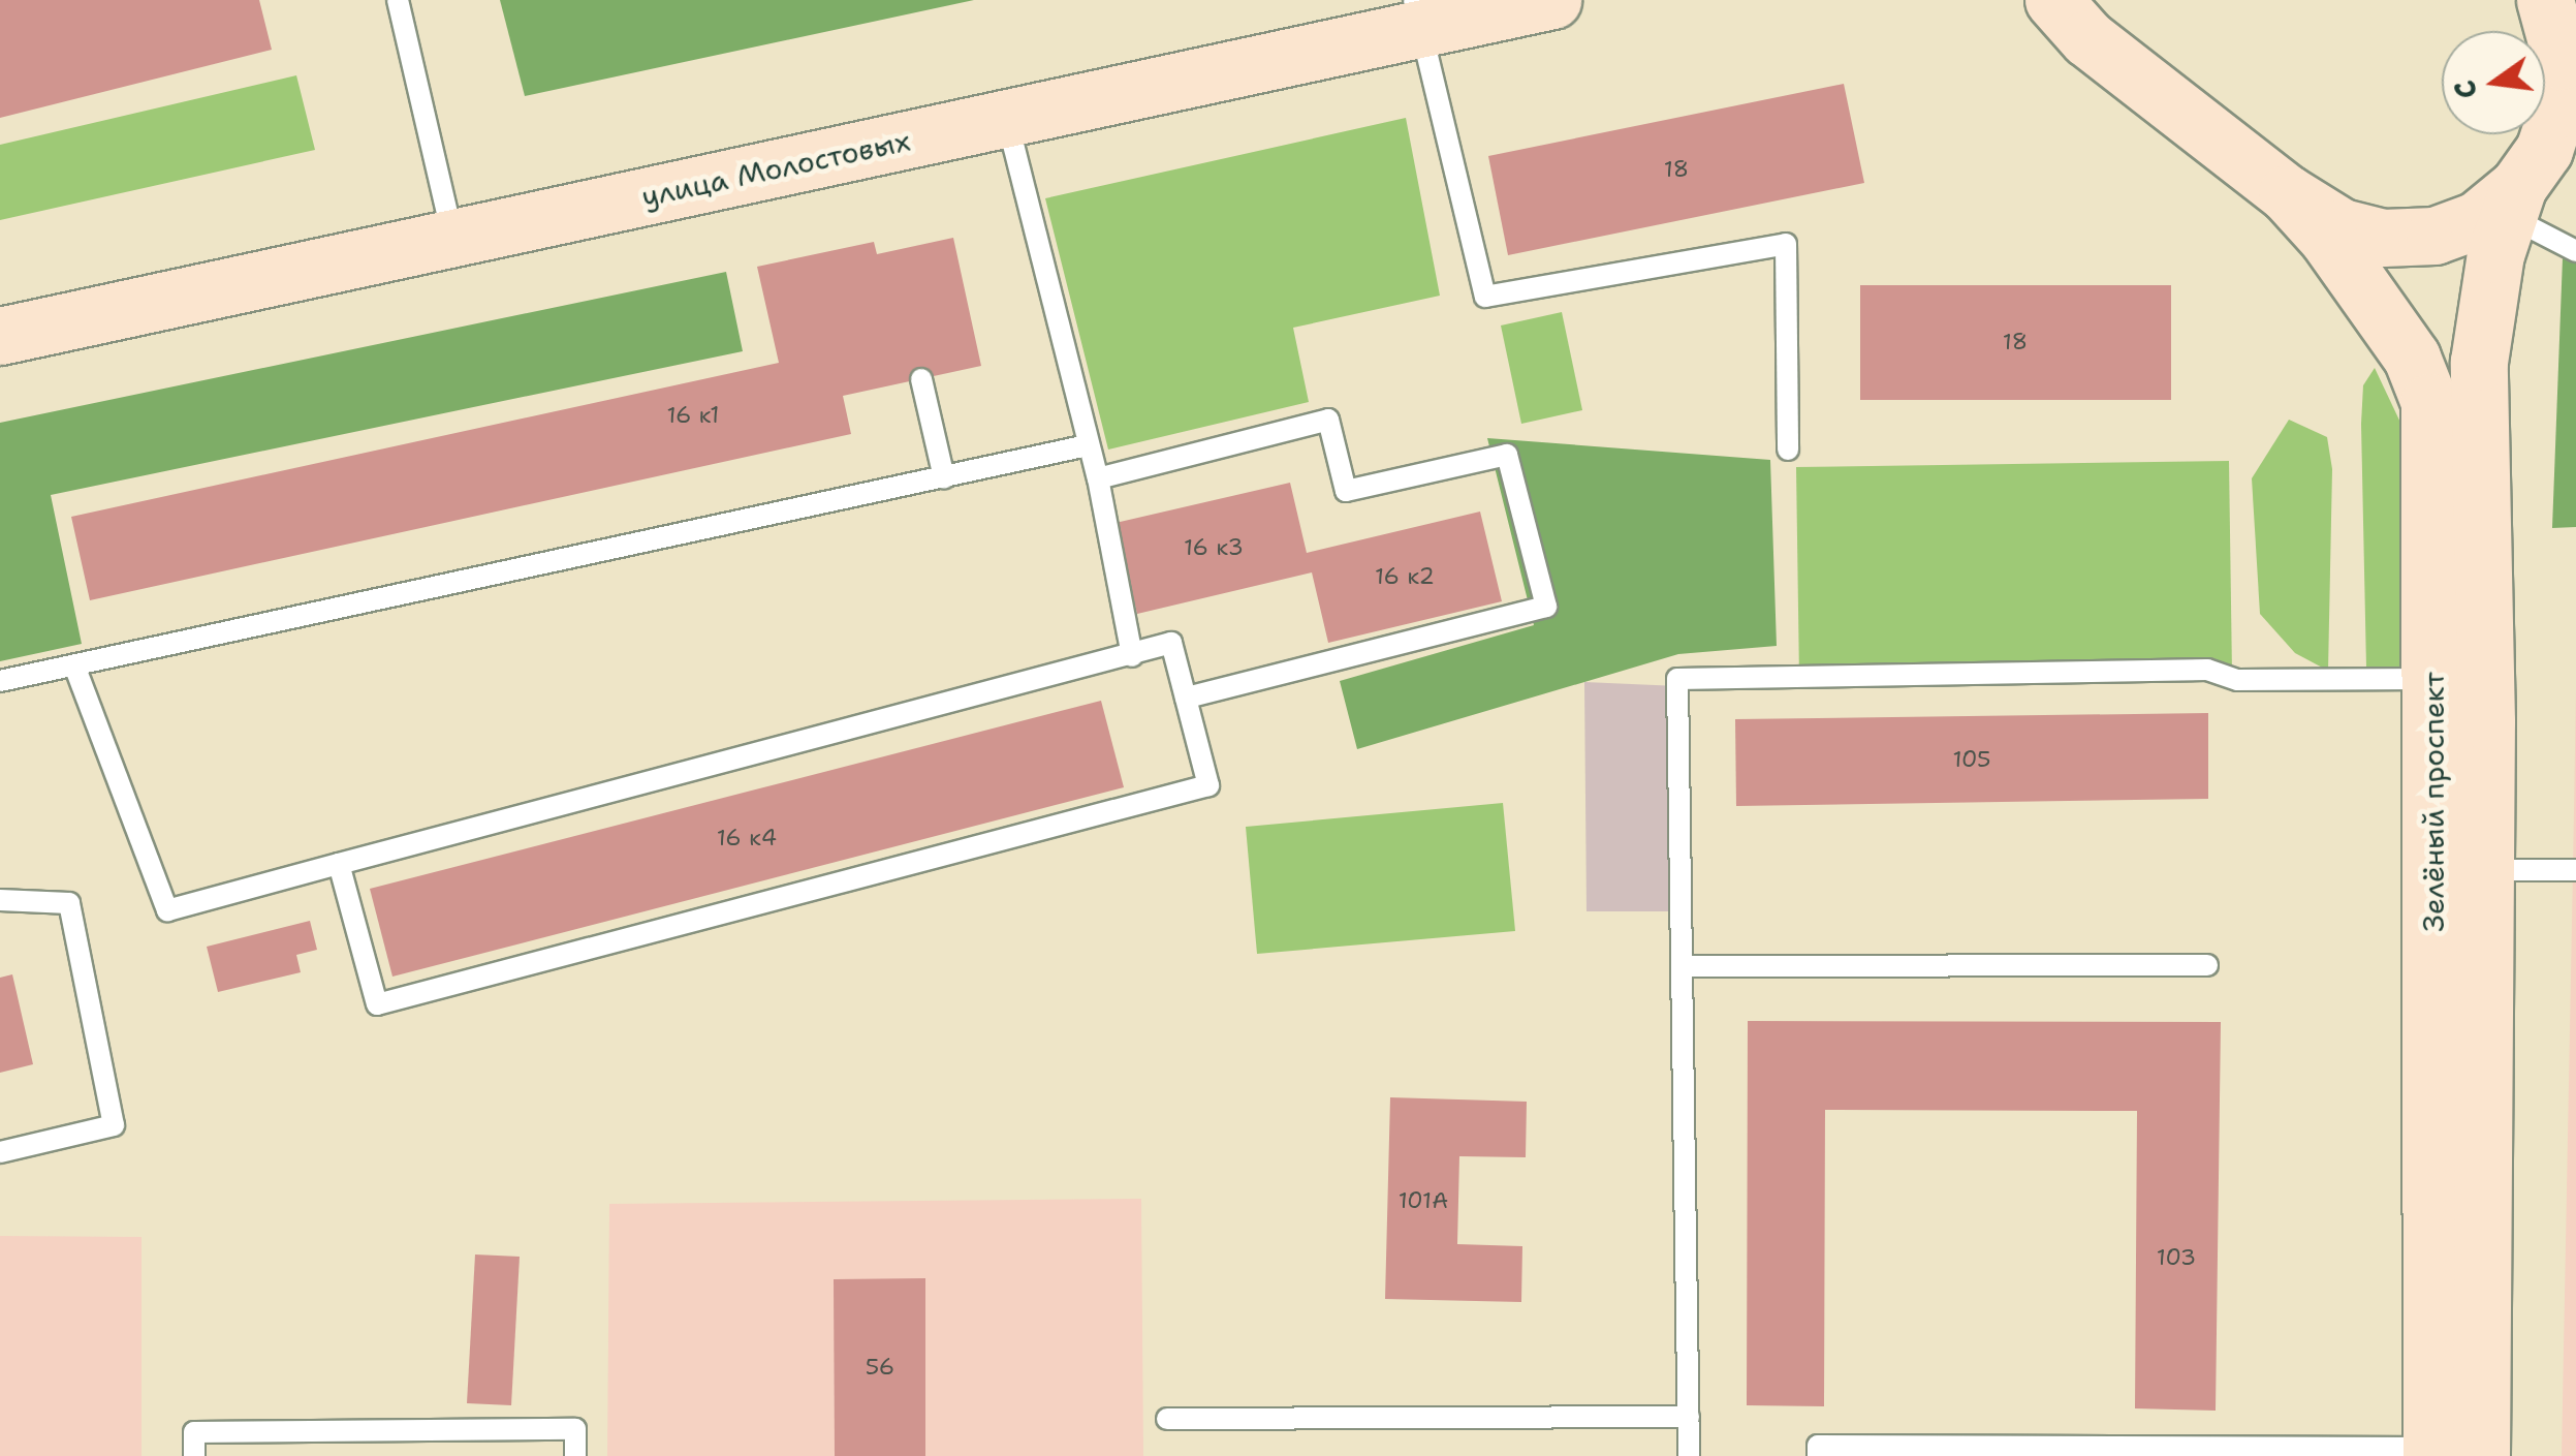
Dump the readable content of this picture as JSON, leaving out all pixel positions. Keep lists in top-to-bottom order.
{
  "streets": {
    "main road": ["улица Молостовых", "Зелёный проспект"]
  },
  "house_numbers": [
    "18",
    "18",
    "16 к1",
    "16 к3",
    "16 к2",
    "105",
    "16 к4",
    "101А",
    "103",
    "56"
  ],
  "north": "left"
}
